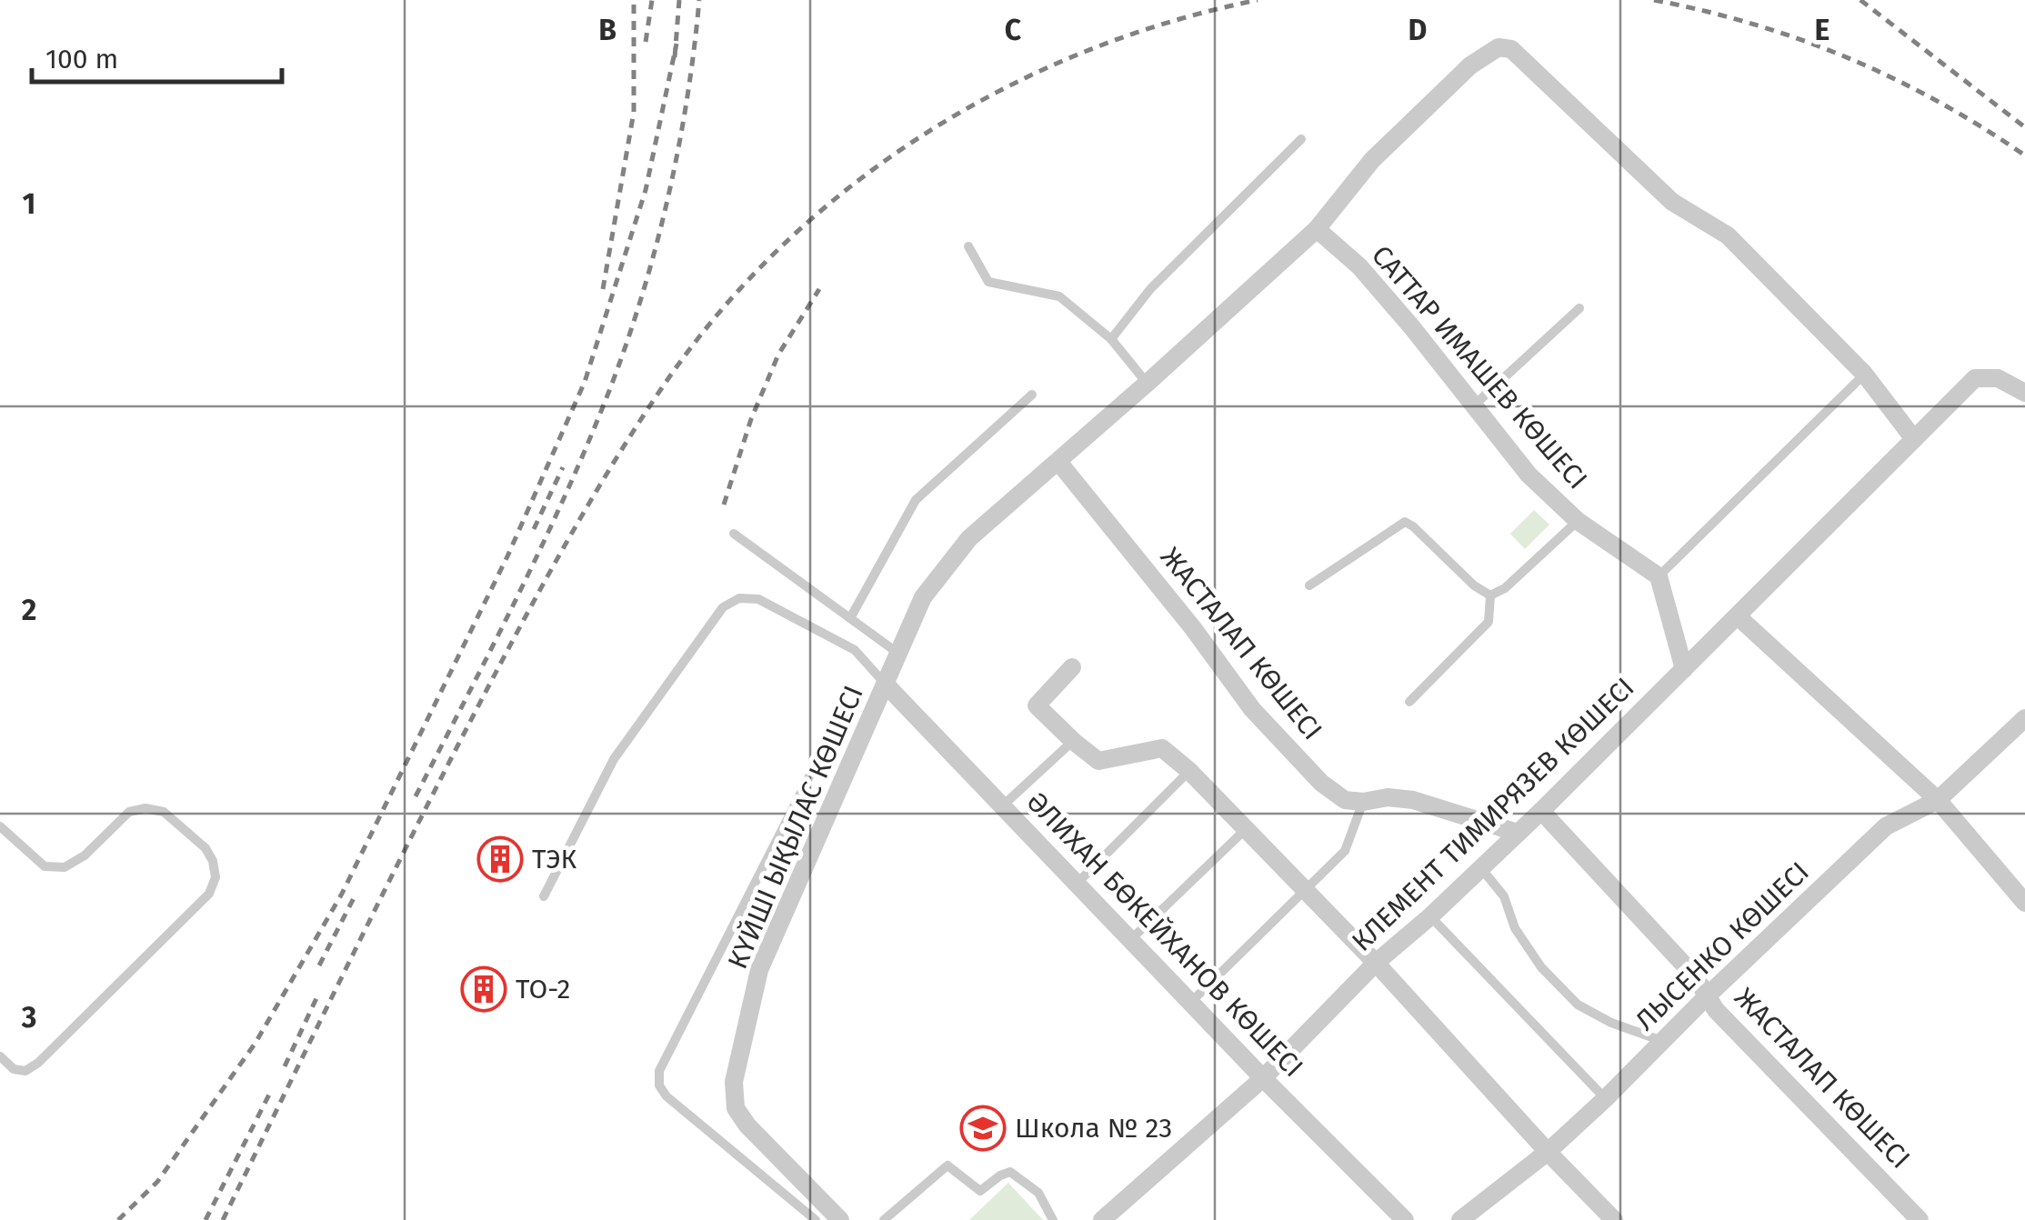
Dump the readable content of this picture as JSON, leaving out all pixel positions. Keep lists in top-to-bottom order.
{
  "streets": {
    "street": [
      "САТТАР ИМАШЕВ КӨШЕСІ",
      "ЖАСТАЛАП КӨШЕСІ",
      "КЛЕМЕНТ ТИМИРЯЗЕВ КӨШЕСІ",
      "КҮЙШІ ЫҚЫЛАС КӨШЕСІ",
      "ӘЛИХАН БӨКЕЙХАНОВ КӨШЕСI",
      "ЛЫСЕНКО КӨШЕСІ"
    ]
  },
  "crossings": [
    ["САТТАР ИМАШЕВ КӨШЕСІ", "КҮЙШІ ЫҚЫЛАС КӨШЕСІ"],
    ["ЖАСТАЛАП КӨШЕСІ", "КЛЕМЕНТ ТИМИРЯЗЕВ КӨШЕСІ"],
    ["ЖАСТАЛАП КӨШЕСІ", "КҮЙШІ ЫҚЫЛАС КӨШЕСІ"],
    ["ЖАСТАЛАП КӨШЕСІ", "ЛЫСЕНКО КӨШЕСІ"],
    ["КЛЕМЕНТ ТИМИРЯЗЕВ КӨШЕСІ", "ӘЛИХАН БӨКЕЙХАНОВ КӨШЕСI"],
    ["КҮЙШІ ЫҚЫЛАС КӨШЕСІ", "ӘЛИХАН БӨКЕЙХАНОВ КӨШЕСI"]
  ],
  "places": {
    "building": ["ТЭК", "ТО-2"],
    "school or university": ["Школа № 23"]
  },
  "scale_bar": "100 m",
  "grid": {
    "columns": [
      "B",
      "C",
      "D",
      "E"
    ],
    "rows": ["1", "2", "3"]
  }
}
